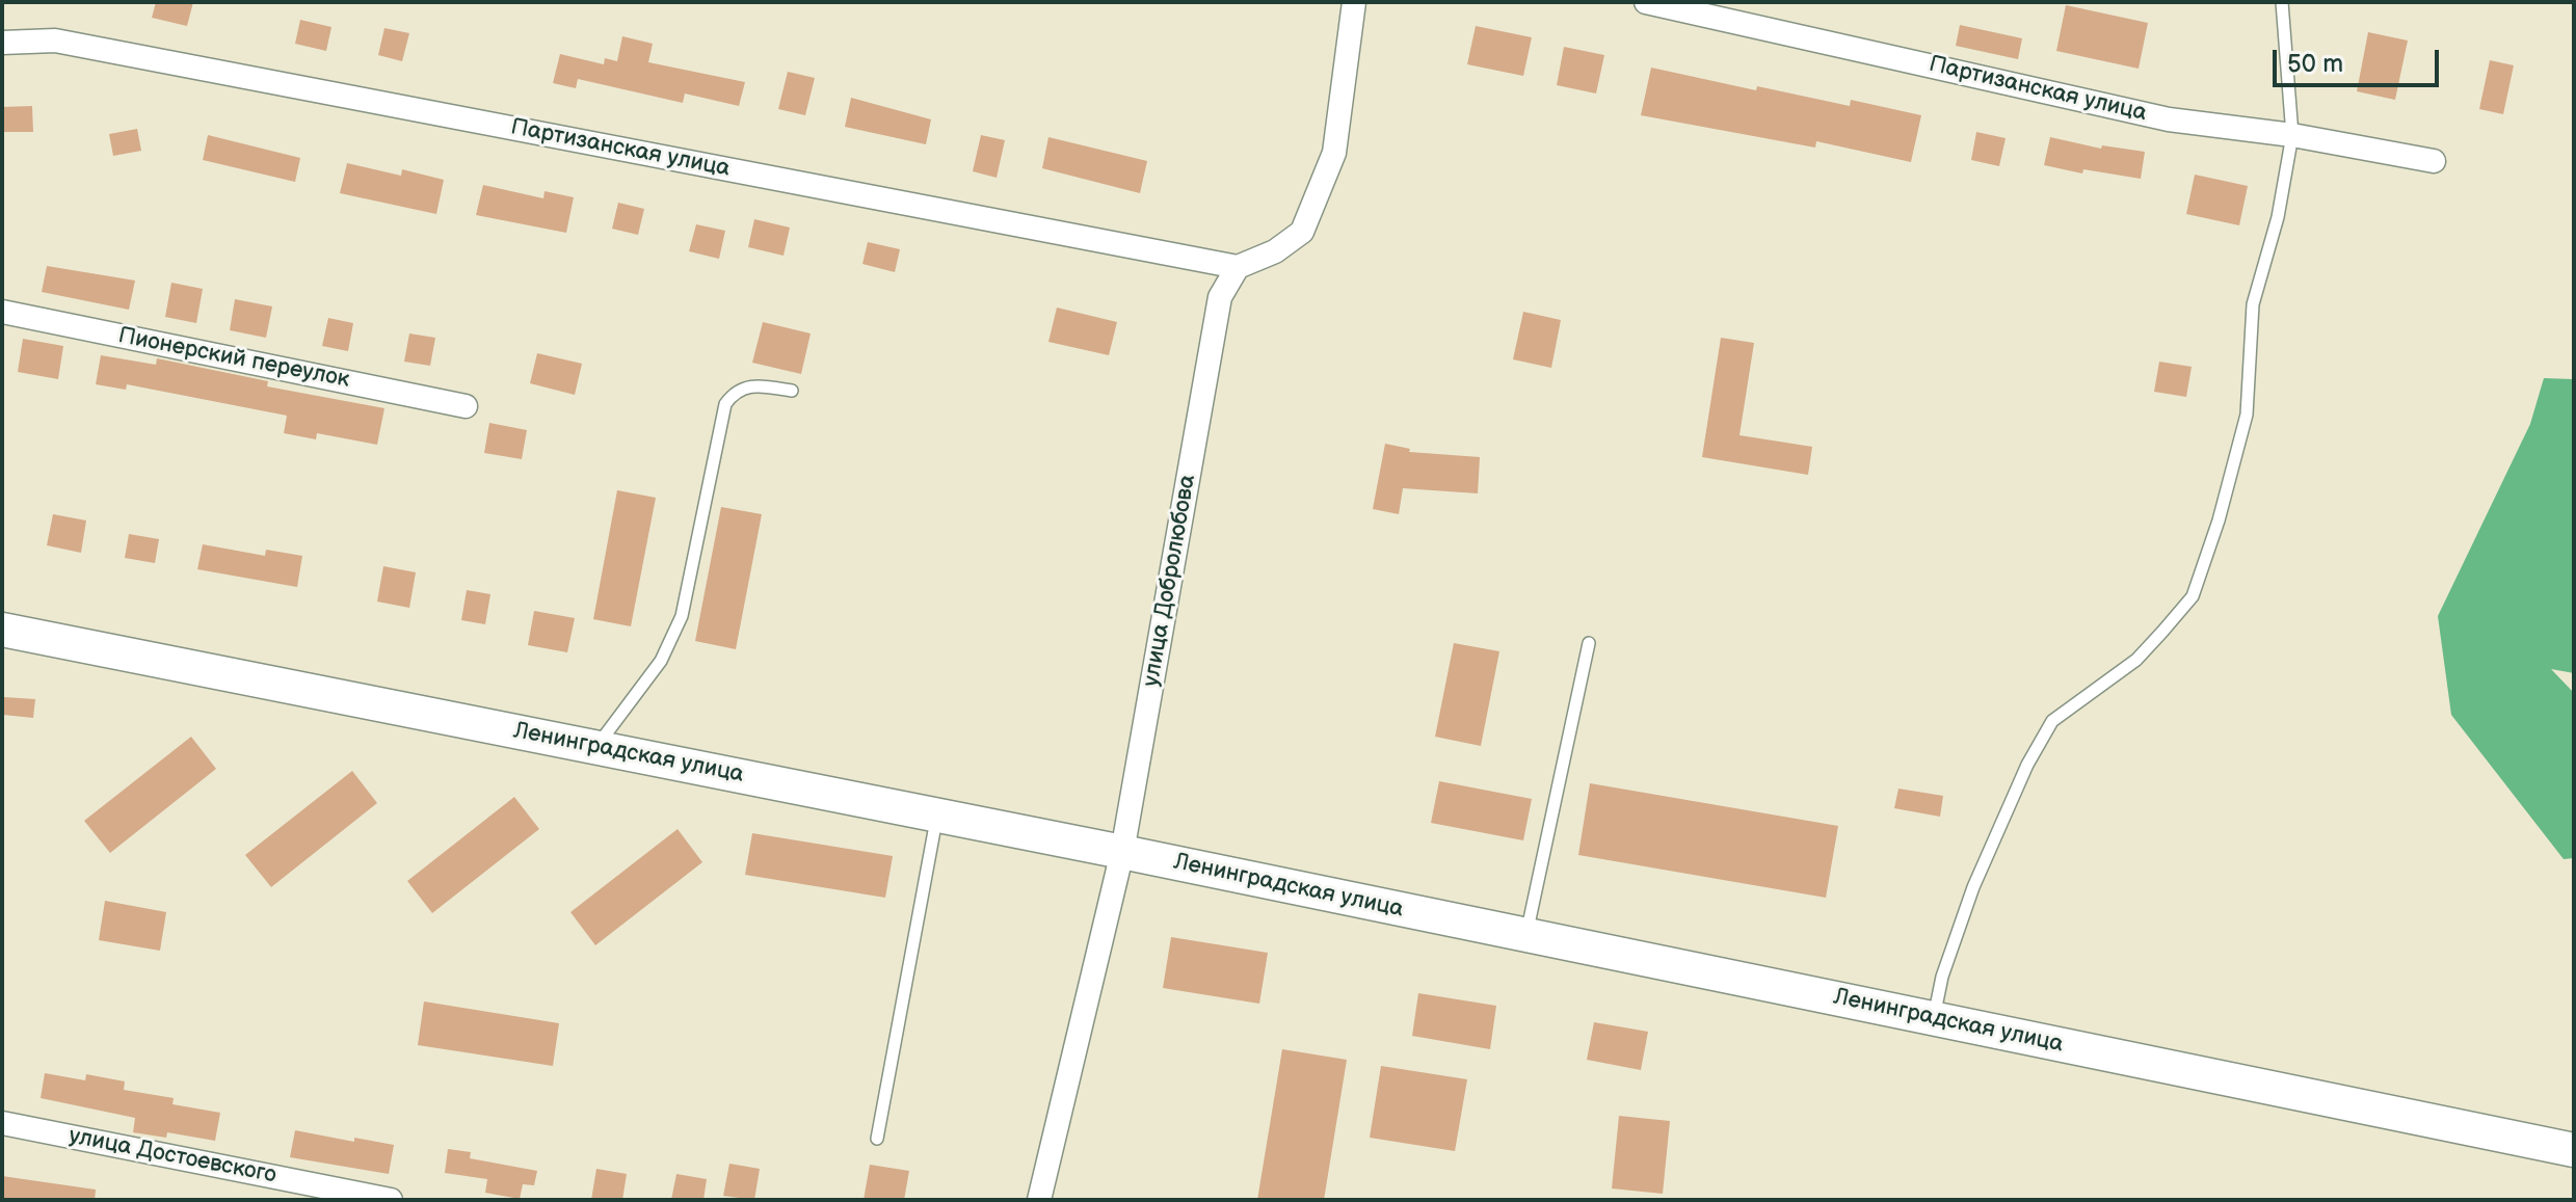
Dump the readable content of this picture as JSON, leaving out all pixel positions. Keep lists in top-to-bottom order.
{
  "streets": {
    "street": [
      "Партизанская улица",
      "Пионерский переулок",
      "улица Добролюбова",
      "Ленинградская улица",
      "улица Достоевского"
    ]
  },
  "crossings": [
    ["Партизанская улица", "улица Добролюбова"],
    ["улица Добролюбова", "Ленинградская улица"]
  ],
  "scale_bar": "50 m"
}
